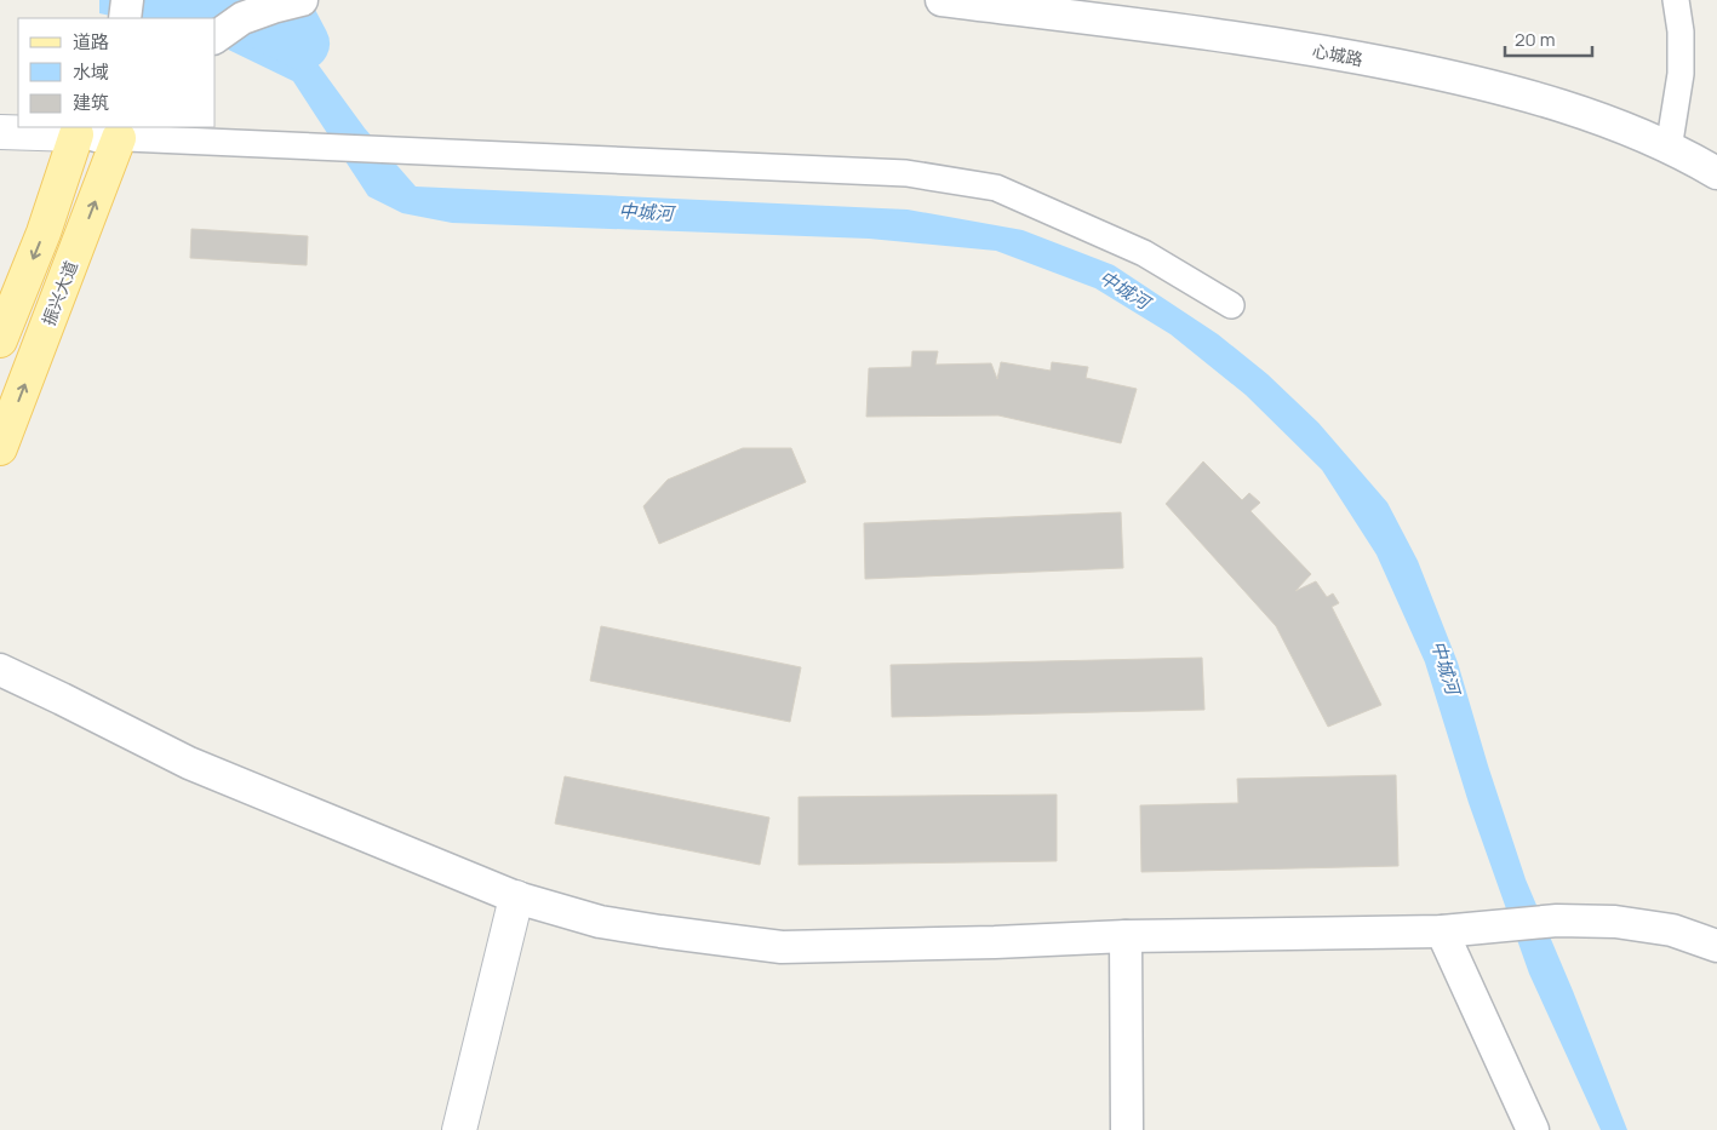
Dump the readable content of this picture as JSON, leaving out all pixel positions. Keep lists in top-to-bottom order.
{
  "streets": {
    "main road": ["振兴大道"],
    "street": ["心城路"]
  },
  "water": ["中城河"],
  "legend": ["道路", "水域", "建筑"],
  "scale_bar": "20 m"
}
